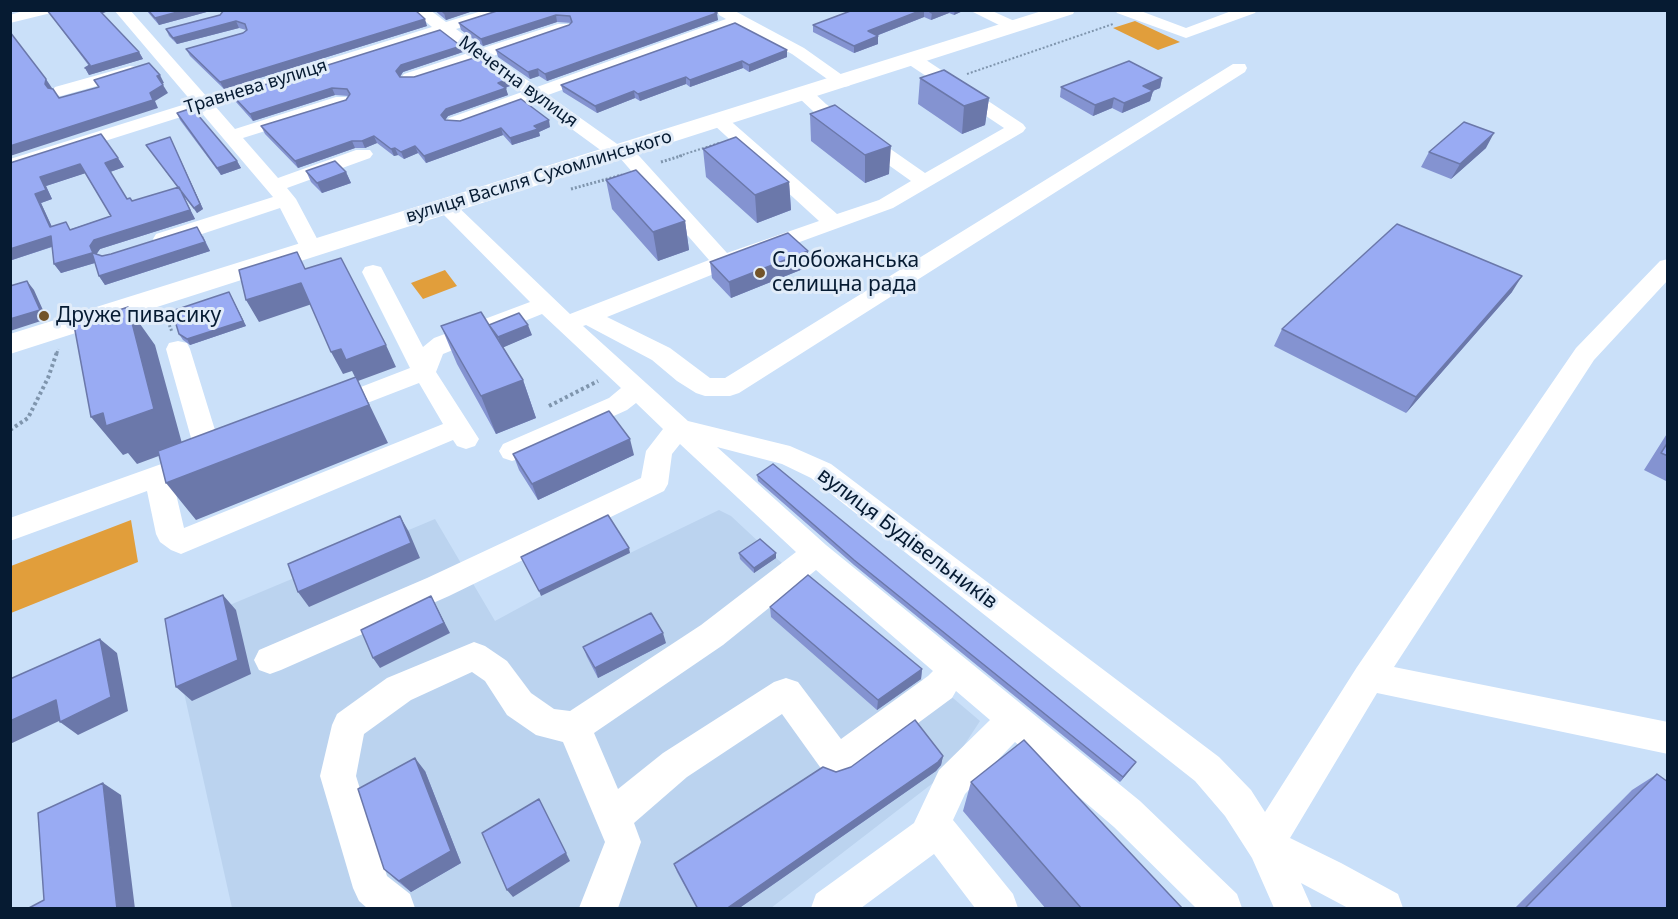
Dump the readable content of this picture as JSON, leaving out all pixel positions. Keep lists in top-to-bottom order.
{
  "streets": {
    "main road": ["вулиця Василя Сухомлинського"],
    "street": ["Мечетна вулиця", "Травнева вулиця", "вулиця Будівельників"]
  },
  "crossings": [
    ["Мечетна вулиця", "Травнева вулиця"],
    ["Мечетна вулиця", "вулиця Василя Сухомлинського"],
    ["вулиця Василя Сухомлинського", "вулиця Будівельників"]
  ],
  "places": ["Слобожанська селищна рада", "Друже пивасику"]
}
